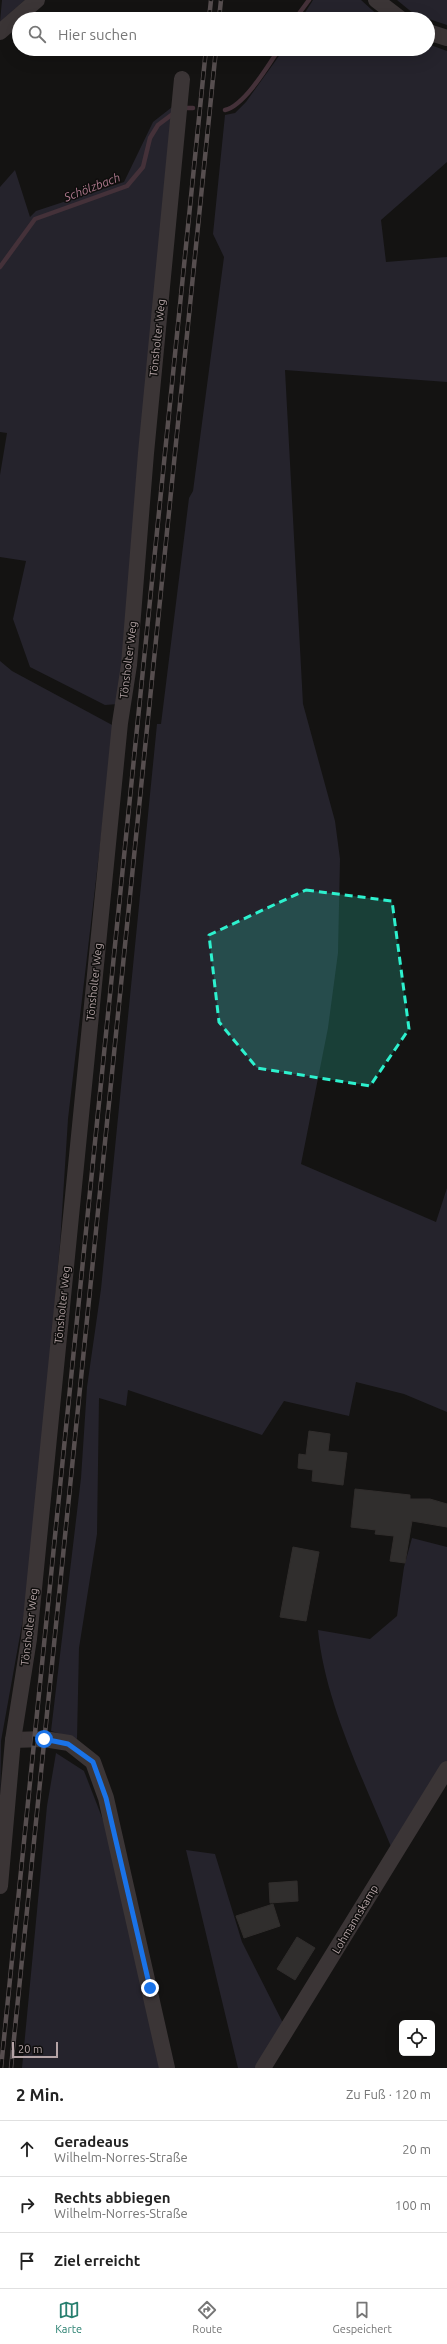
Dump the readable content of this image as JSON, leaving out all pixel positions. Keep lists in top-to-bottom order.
{
  "streets": {
    "street": ["Tönsholter Weg", "Lohmannskamp"]
  },
  "water": ["Schölzbach"],
  "scale_bar": "20 m",
  "page": {
    "search": "Hier suchen",
    "scale": "20 m",
    "heading": ["2 Min.", "Zu Fuß · 120 m"],
    "list": [
      ["Geradeaus", "Wilhelm-Norres-Straße", "20 m"],
      ["Rechts abbiegen", "Wilhelm-Norres-Straße", "100 m"],
      "Ziel erreicht"
    ],
    "nav": ["Karte", "Route", "Gespeichert"]
  }
}
